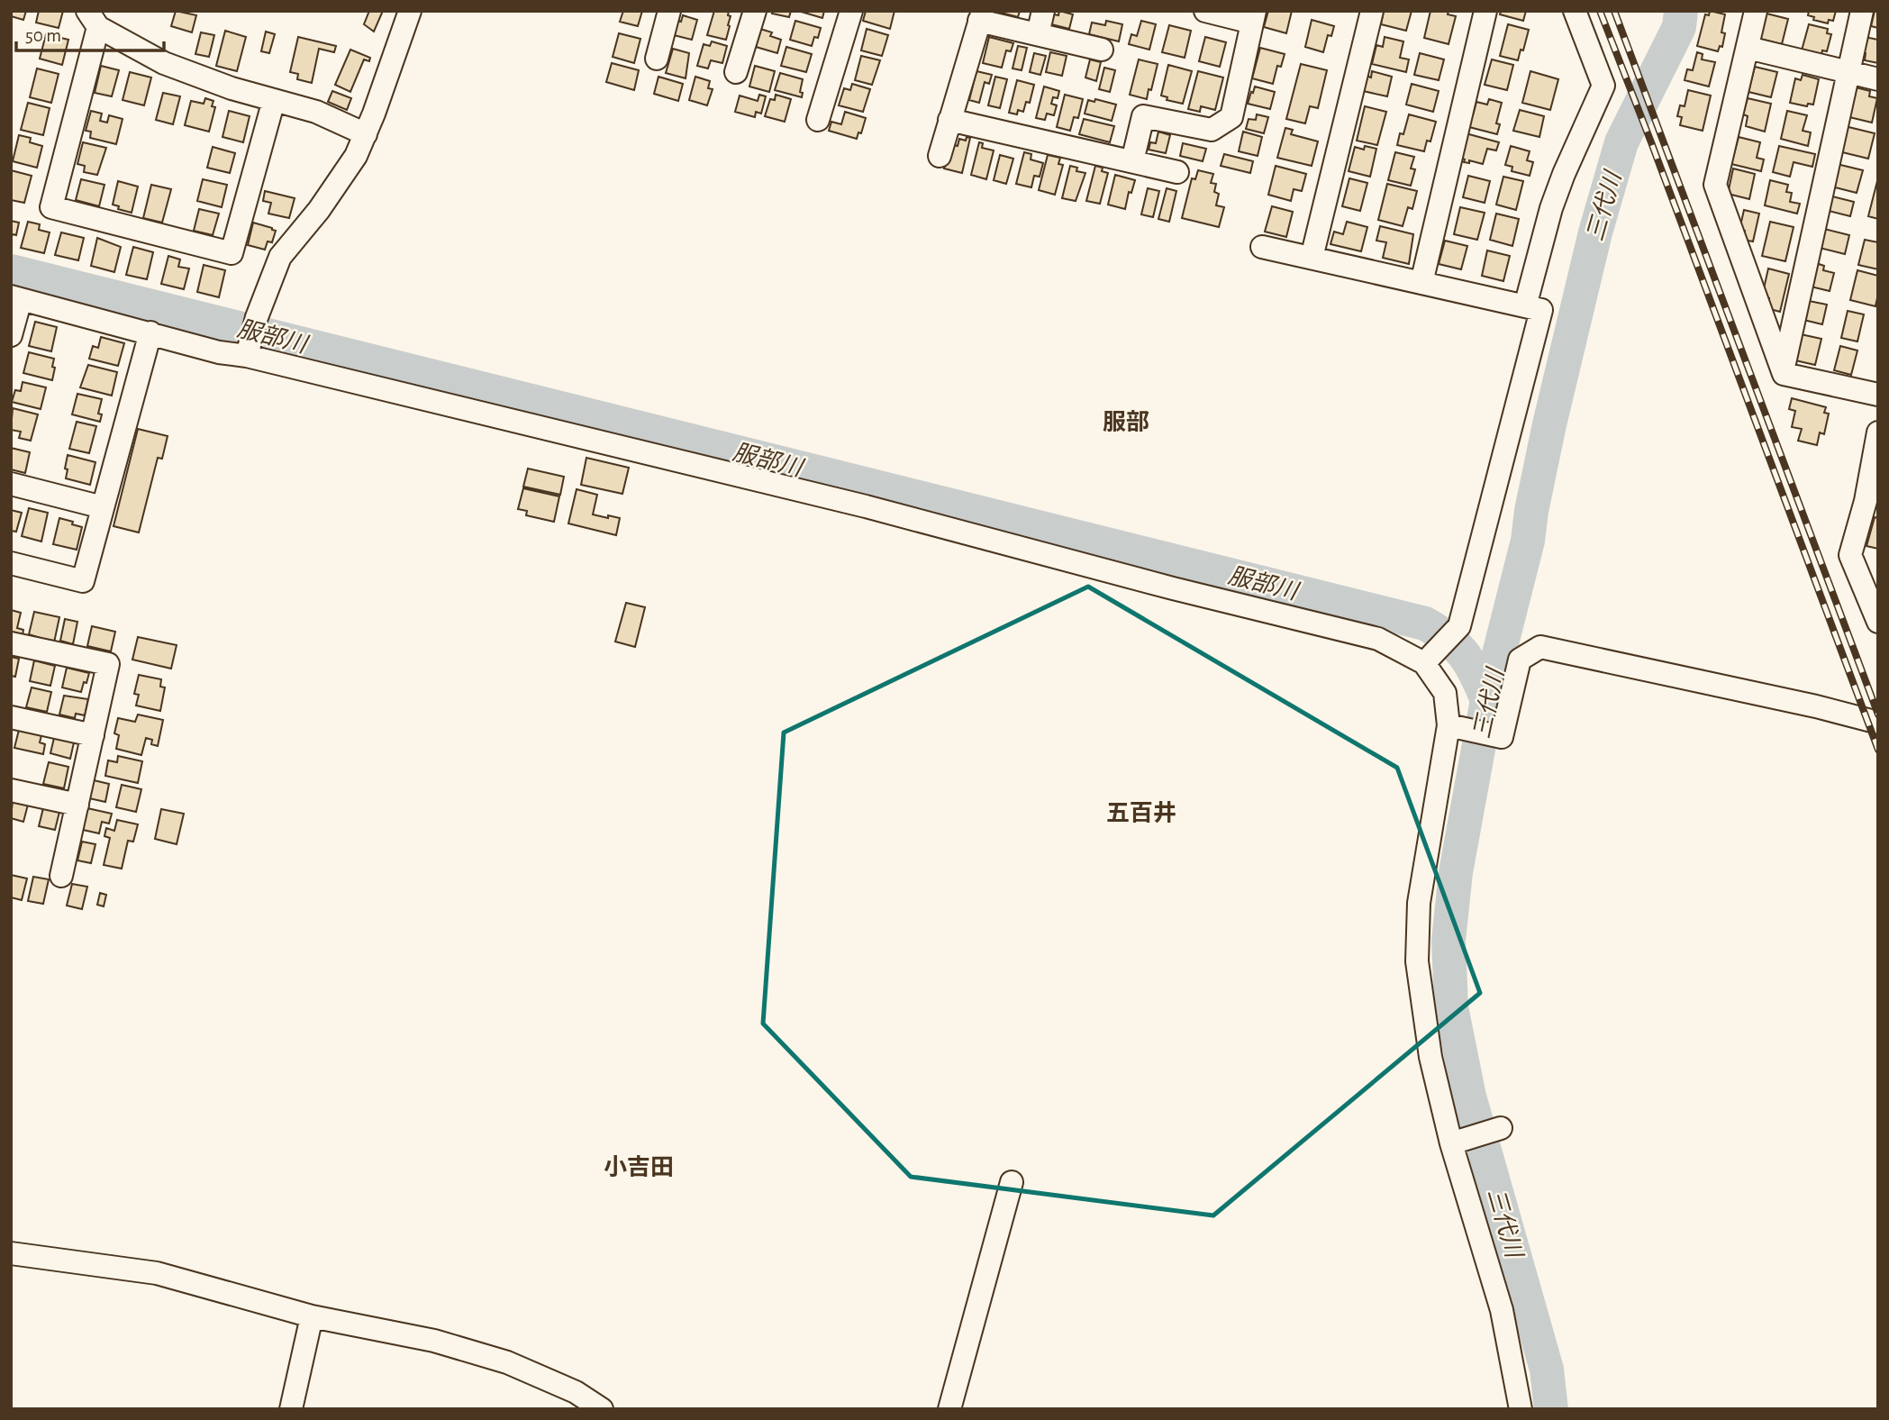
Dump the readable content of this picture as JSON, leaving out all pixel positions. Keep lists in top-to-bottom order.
{
  "districts": ["服部", "五百井", "小吉田"],
  "water": ["三代川", "服部川"],
  "scale_bar": "50 m"
}
